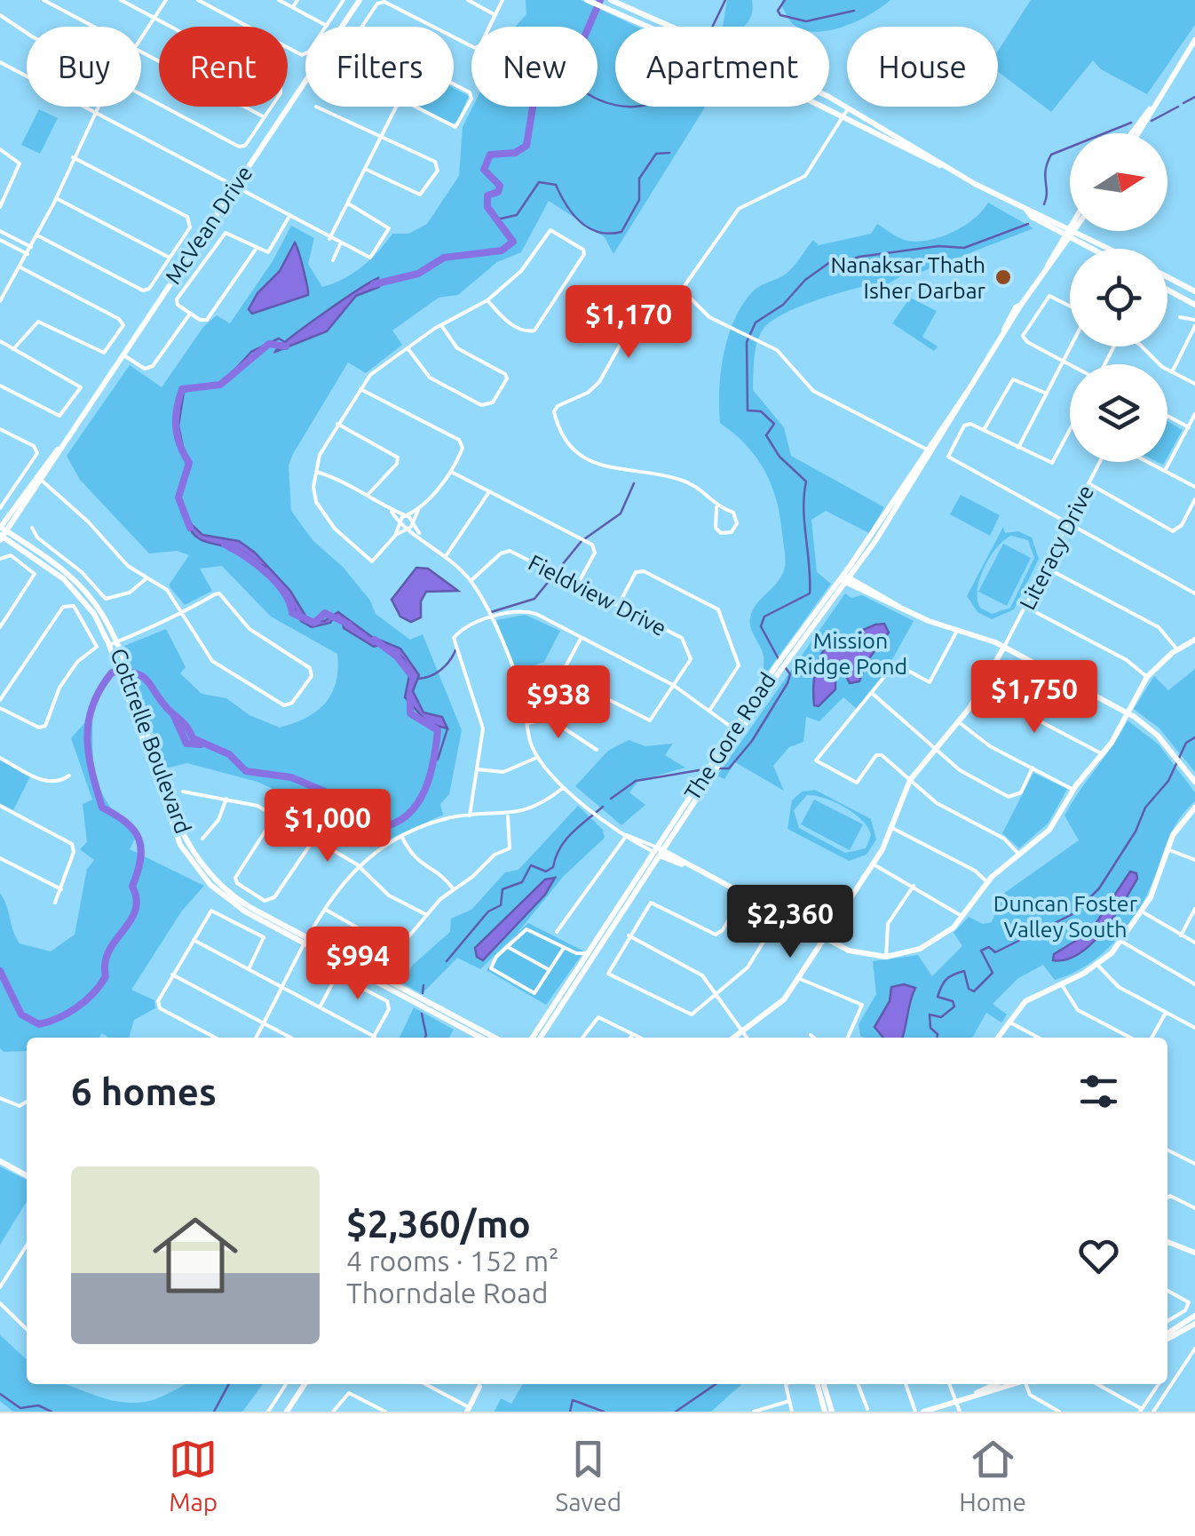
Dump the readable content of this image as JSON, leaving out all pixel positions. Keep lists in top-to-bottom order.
{
  "streets": {
    "main road": ["McVean Drive", "The Gore Road", "Cottrelle Boulevard"],
    "street": ["Literacy Drive", "Fieldview Drive"]
  },
  "crossings": [
    ["McVean Drive", "Cottrelle Boulevard"]
  ],
  "parks": ["Mission Ridge Pond", "Duncan Foster Valley South"],
  "places": ["Nanaksar Thath Isher Darbar"],
  "north": "right",
  "page": {
    "chip": [
      "Buy",
      "Rent",
      "Filters",
      "New",
      "Apartment",
      "House"
    ],
    "price": [
      "$1,170",
      "$1,750",
      "$938",
      "$1,000",
      "$2,360",
      "$994"
    ],
    "heading": "6 homes",
    "list": [
      {
        "name": "$2,360/mo",
        "note": "4 rooms · 152 m² · Thorndale Road"
      }
    ],
    "tabs": ["Map", "Saved", "Home"]
  }
}
